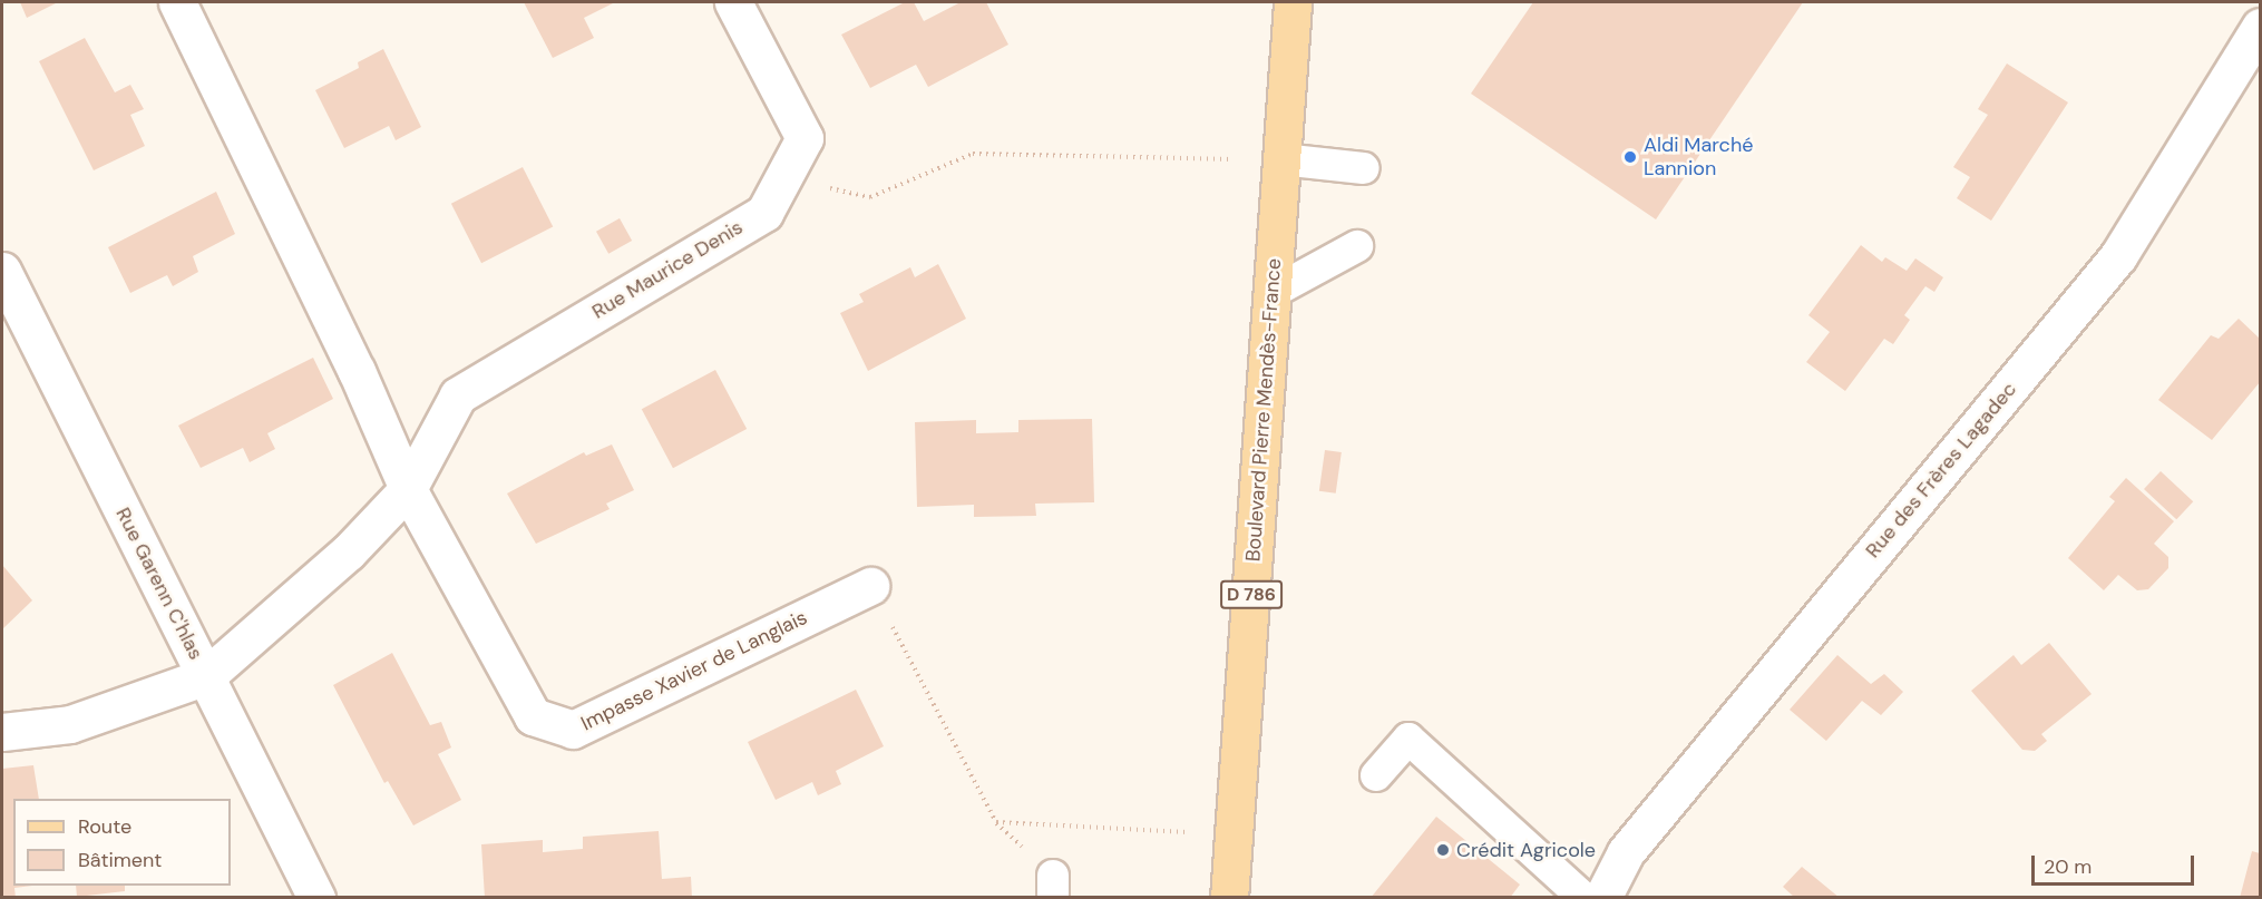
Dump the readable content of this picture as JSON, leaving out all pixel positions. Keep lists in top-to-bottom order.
{
  "streets": {
    "main road": ["Boulevard Pierre Mendès-France", "D 786"],
    "street": [
      "Rue Maurice Denis",
      "Rue des Frères Lagadec",
      "Rue Garenn C'hlas",
      "Impasse Xavier de Langlais"
    ]
  },
  "crossings": [
    ["Rue Maurice Denis", "Rue Garenn C'hlas"],
    ["Rue Maurice Denis", "Impasse Xavier de Langlais"]
  ],
  "places": ["Aldi Marché Lannion", "Crédit Agricole"],
  "legend": ["Route", "Bâtiment"],
  "scale_bar": "20 m"
}
